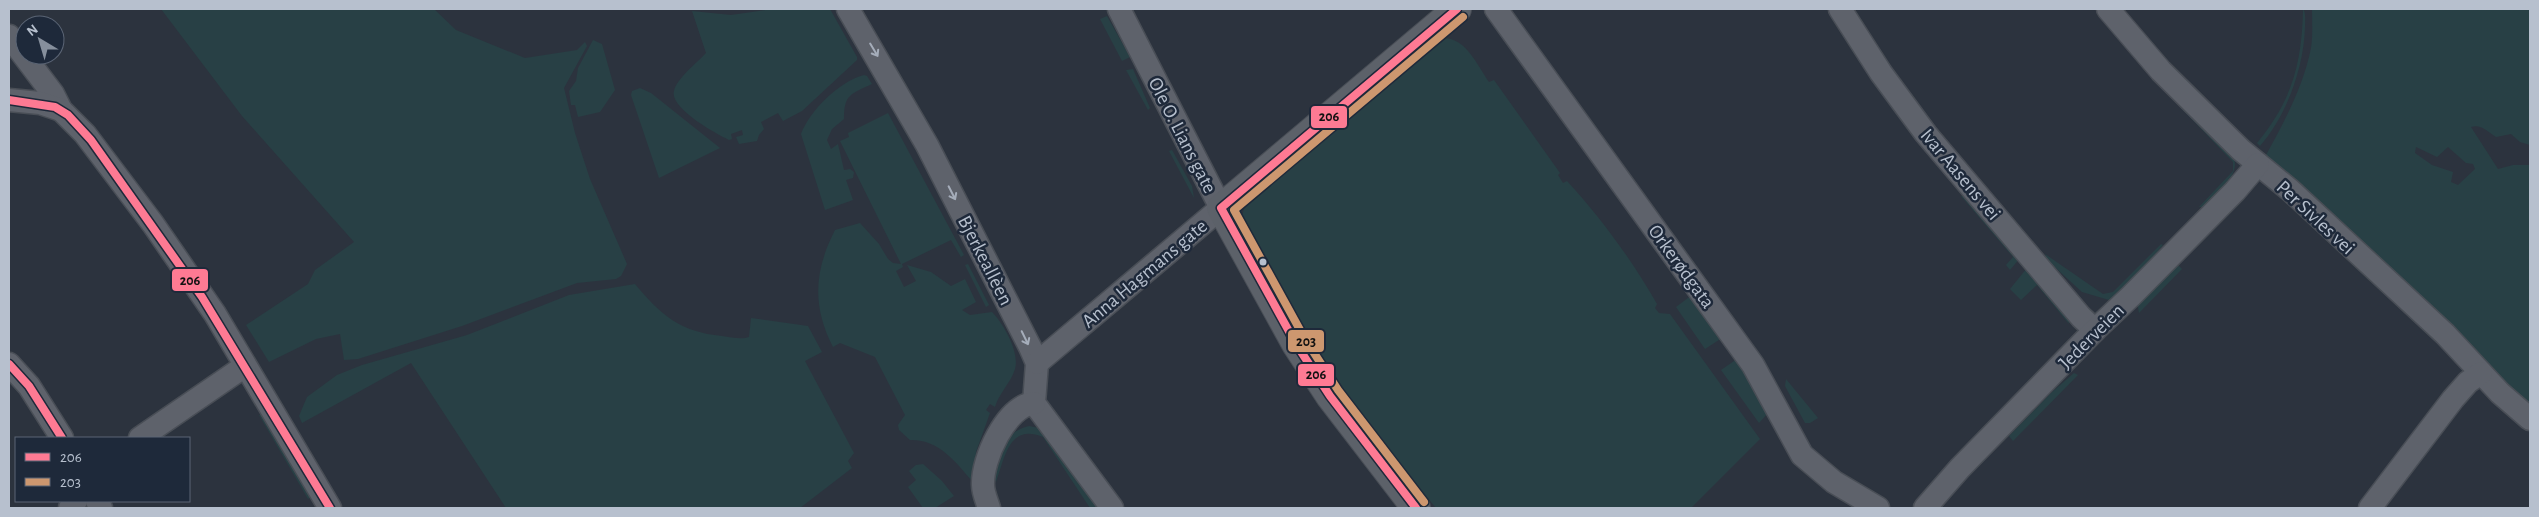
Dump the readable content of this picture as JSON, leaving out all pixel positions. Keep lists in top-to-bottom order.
{
  "streets": {
    "street": [
      "Ole O. Lians gate",
      "Ivar Aasens vei",
      "Per Sivles vei",
      "Bjerkeallèen",
      "Orkerødgata",
      "Anna Hagmans gate",
      "Jederveien"
    ]
  },
  "crossings": [
    ["Ole O. Lians gate", "Anna Hagmans gate"],
    ["Ivar Aasens vei", "Jederveien"],
    ["Per Sivles vei", "Jederveien"],
    ["Bjerkeallèen", "Anna Hagmans gate"]
  ],
  "one_way": ["Bjerkeallèen"],
  "lines": ["transit line 206", "transit line 203"],
  "legend": ["206", "203"],
  "north": "top left"
}
